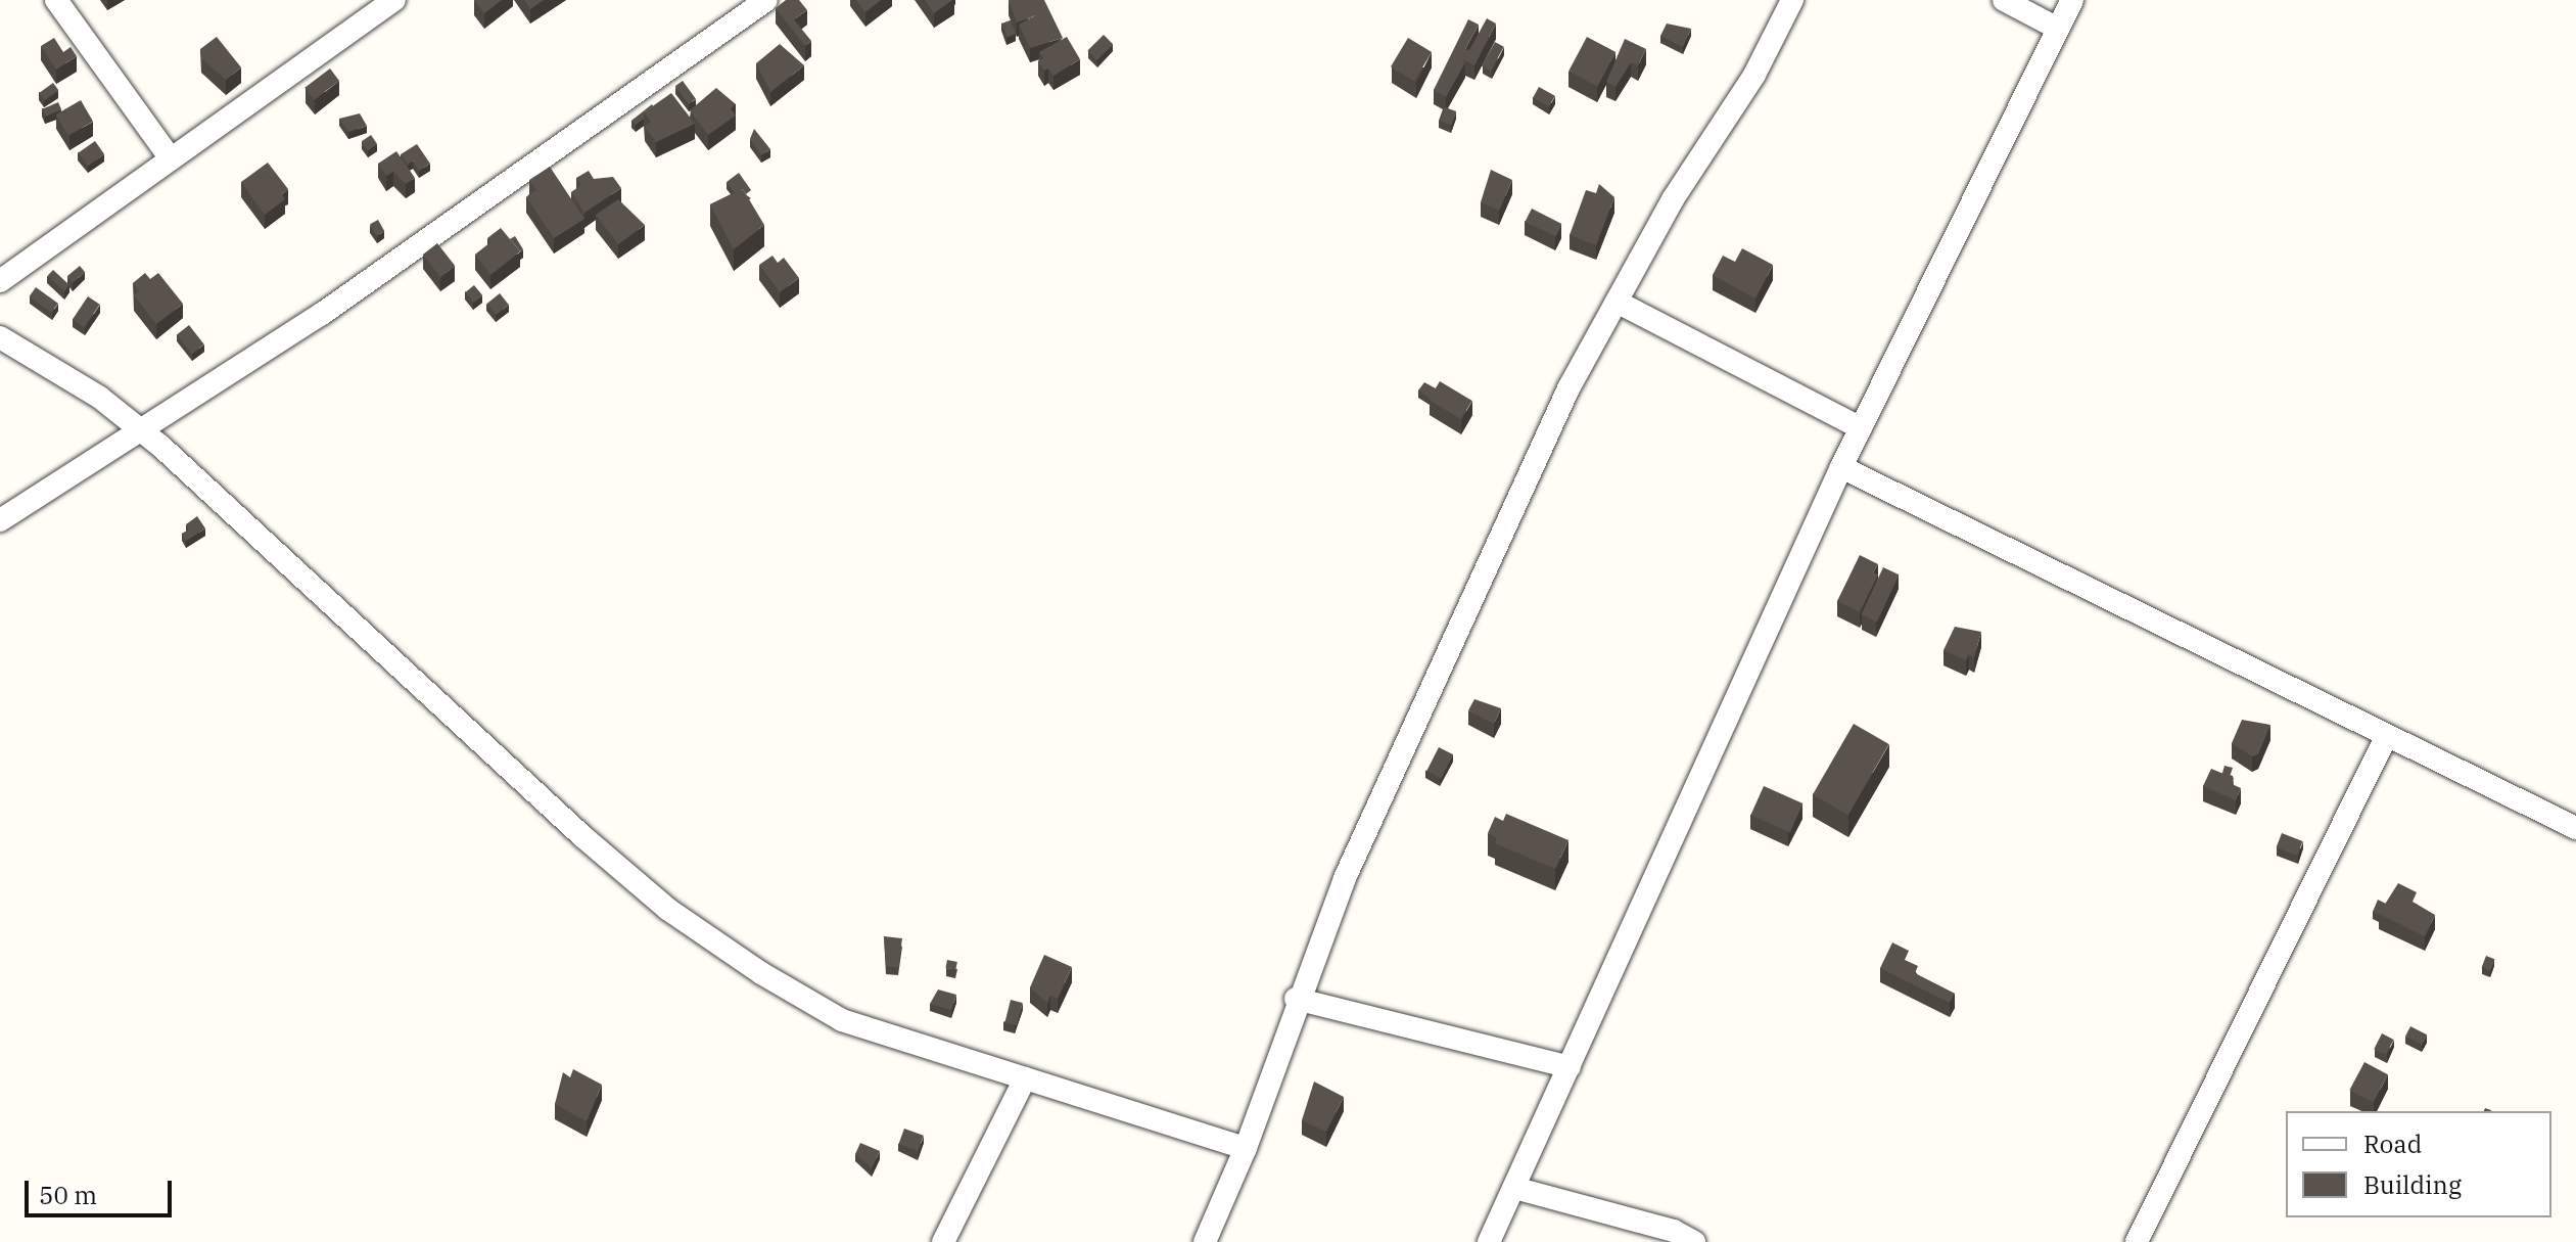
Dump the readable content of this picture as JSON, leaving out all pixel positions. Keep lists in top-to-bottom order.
{
  "legend": ["Road", "Building"],
  "scale_bar": "50 m"
}
